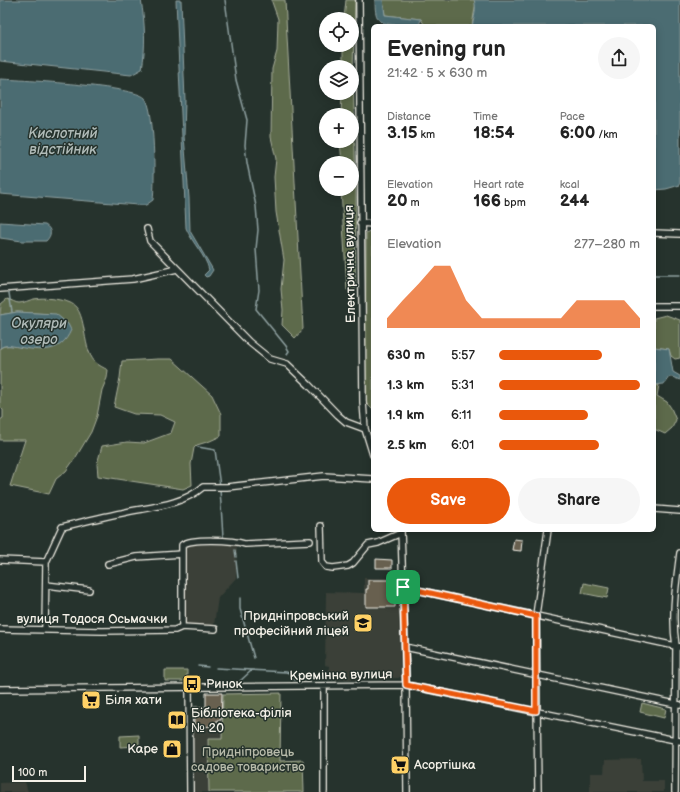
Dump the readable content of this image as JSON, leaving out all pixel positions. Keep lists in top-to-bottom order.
{
  "streets": {
    "street": ["Електрична вулиця", "вулиця Тодося Осьмачки", "Кремінна вулиця"]
  },
  "water": ["Кислотний відстійник", "Окуляри озеро"],
  "parks": ["Придніпровець садове товариство"],
  "places": {
    "school or university": ["Придніпровський професійний ліцей"],
    "bus stop": ["Ринок"],
    "supermarket": ["Біля хати", "Асортішка"],
    "library": ["Бібліотека-філія № 20"],
    "shop": ["Каре"]
  },
  "scale_bar": "100 m",
  "page": {
    "map_buttons": ["+", "−"],
    "heading": ["Evening run", "21:42 · 5 × 630 m"],
    "stats": [
      ["Distance", "3.15 km"],
      ["Time", "18:54"],
      ["Pace", "6:00 /km"],
      ["Elevation", "20 m"],
      ["Heart rate", "166 bpm"],
      ["kcal", "244"]
    ],
    "chart": ["Elevation", "277–280 m"],
    "list": [
      {
        "name": "630 m",
        "note": "5:57"
      },
      {
        "name": "1.3 km",
        "note": "5:31"
      },
      {
        "name": "1.9 km",
        "note": "6:11"
      },
      {
        "name": "2.5 km",
        "note": "6:01"
      }
    ],
    "buttons": ["Save", "Share"],
    "scale": "100 m"
  }
}
